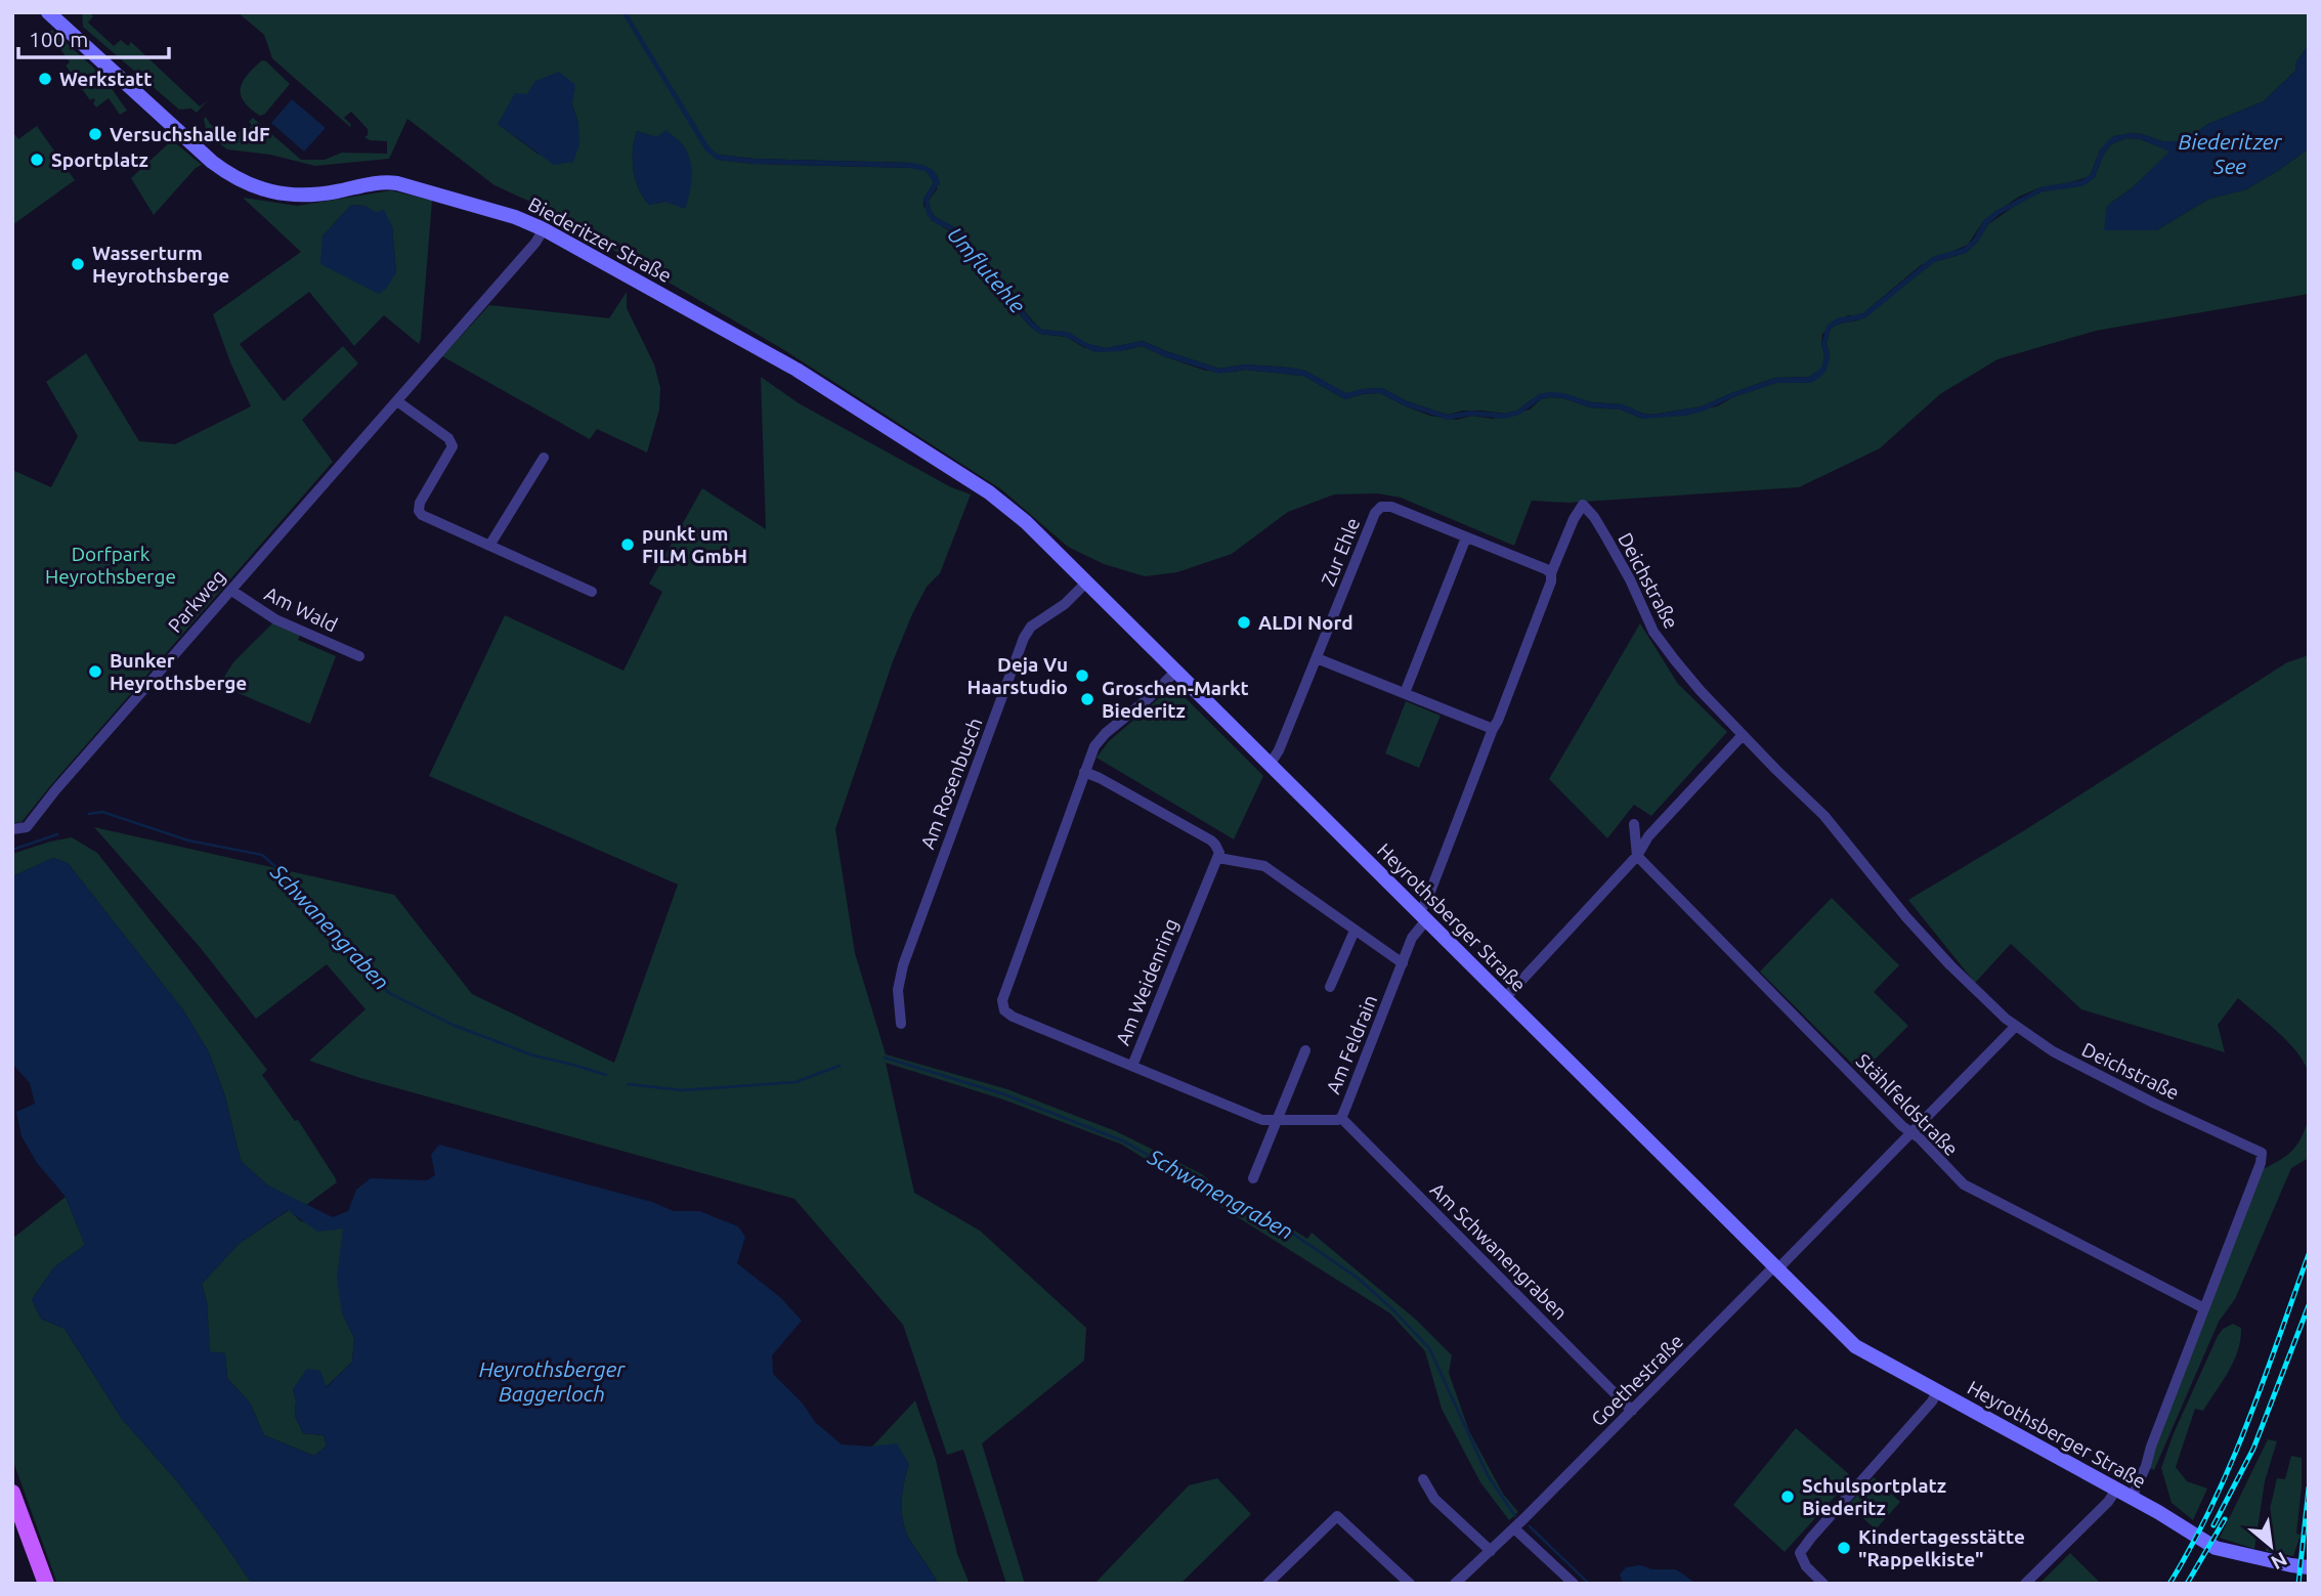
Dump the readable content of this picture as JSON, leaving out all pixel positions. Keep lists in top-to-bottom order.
{
  "streets": {
    "street": [
      "Biederitzer Straße",
      "Zur Ehle",
      "Deichstraße",
      "Parkweg",
      "Am Wald",
      "Am Rosenbusch",
      "Heyrothsberger Straße",
      "Am Weidenring",
      "Am Feldrain",
      "Stählfeldstraße",
      "Am Schwanengraben",
      "Goethestraße"
    ]
  },
  "crossings": [
    ["Biederitzer Straße", "Parkweg"],
    ["Biederitzer Straße", "Heyrothsberger Straße"],
    ["Zur Ehle", "Deichstraße"],
    ["Zur Ehle", "Heyrothsberger Straße"],
    ["Deichstraße", "Heyrothsberger Straße"],
    ["Deichstraße", "Stählfeldstraße"],
    ["Deichstraße", "Goethestraße"],
    ["Parkweg", "Am Wald"],
    ["Am Rosenbusch", "Heyrothsberger Straße"],
    ["Heyrothsberger Straße", "Am Weidenring"],
    ["Heyrothsberger Straße", "Am Feldrain"],
    ["Heyrothsberger Straße", "Goethestraße"],
    ["Am Weidenring", "Am Feldrain"],
    ["Am Feldrain", "Am Schwanengraben"],
    ["Stählfeldstraße", "Goethestraße"],
    ["Am Schwanengraben", "Goethestraße"]
  ],
  "water": [
    "Biederitzer See",
    "Umflutehle",
    "Schwanengraben",
    "Heyrothsberger Baggerloch"
  ],
  "parks": ["Dorfpark Heyrothsberge"],
  "places": [
    "Werkstatt",
    "Versuchshalle IdF",
    "Sportplatz",
    "Wasserturm Heyrothsberge",
    "punkt um FILM GmbH",
    "ALDI Nord",
    "Bunker Heyrothsberge",
    "Deja Vu Haarstudio",
    "Groschen-Markt Biederitz",
    "Schulsportplatz Biederitz",
    "Kindertagesstätte \"Rappelkiste\""
  ],
  "scale_bar": "100 m",
  "north": "bottom right"
}
